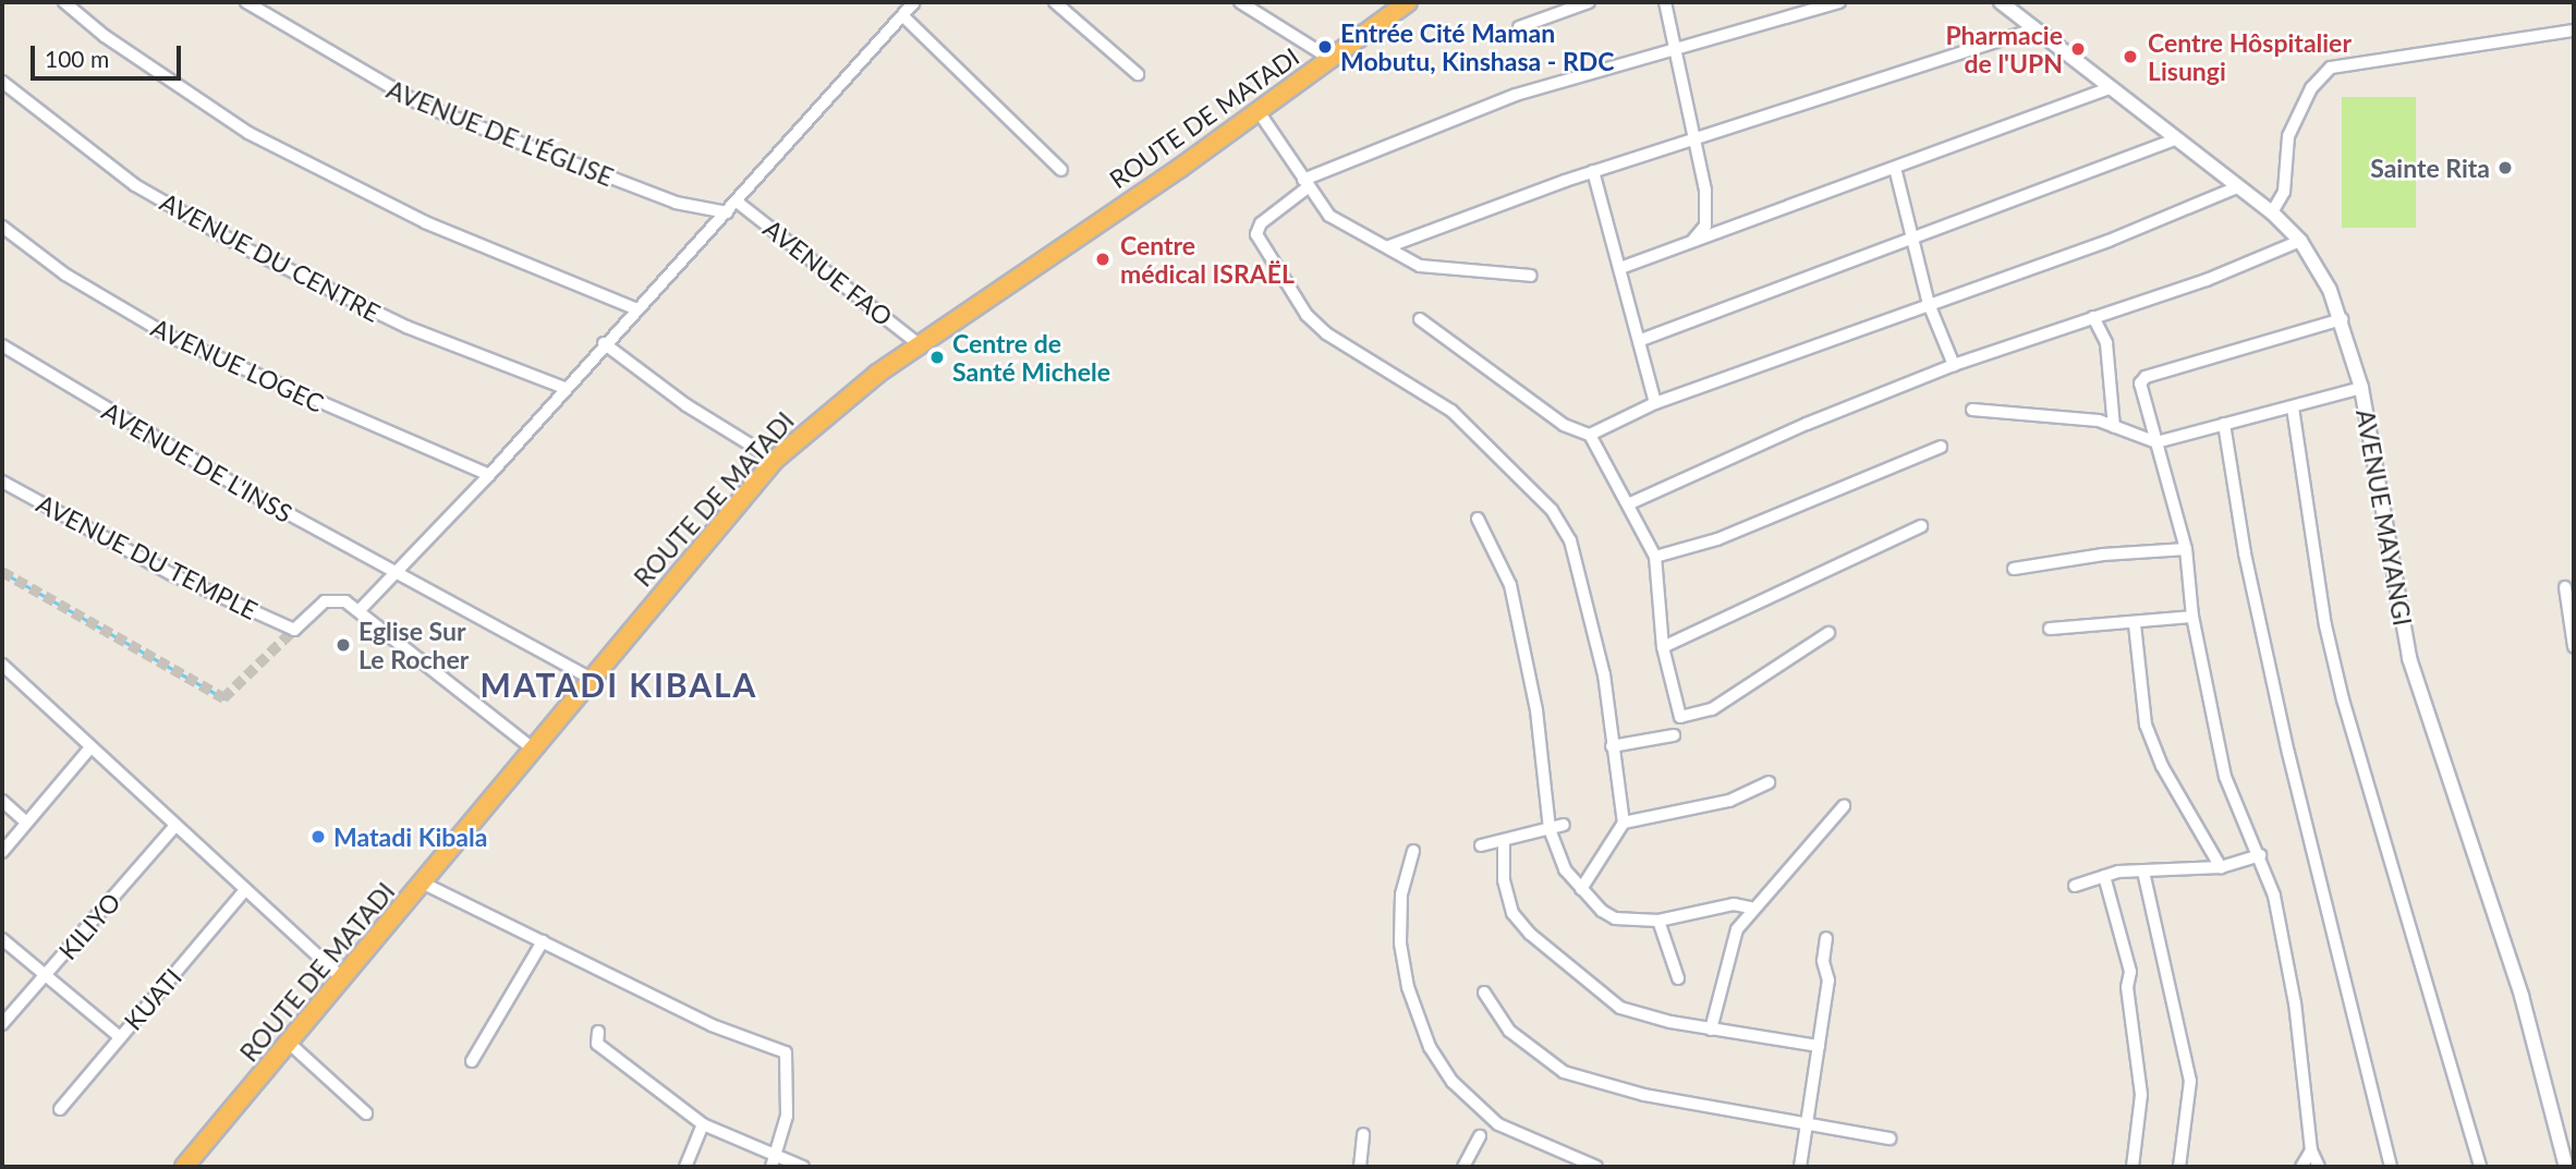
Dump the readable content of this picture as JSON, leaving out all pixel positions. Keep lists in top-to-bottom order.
{
  "streets": {
    "highway": ["ROUTE DE MATADI"],
    "street": [
      "AVENUE DE L'ÉGLISE",
      "AVENUE DU CENTRE",
      "AVENUE FAO",
      "AVENUE LOGEC",
      "AVENUE DE L'INSS",
      "AVENUE MAYANGI",
      "AVENUE DU TEMPLE",
      "KILIYO",
      "KUATI"
    ]
  },
  "crossings": [
    ["ROUTE DE MATADI", "AVENUE FAO"],
    ["ROUTE DE MATADI", "AVENUE DE L'INSS"]
  ],
  "districts": ["MATADI KIBALA"],
  "places": [
    "Entrée Cité Maman Mobutu, Kinshasa - RDC",
    "Pharmacie de l'UPN",
    "Centre Hôspitalier Lisungi",
    "Sainte Rita",
    "Centre médical ISRAËL",
    "Centre de Santé Michele",
    "Eglise Sur Le Rocher",
    "Matadi Kibala"
  ],
  "scale_bar": "100 m"
}
